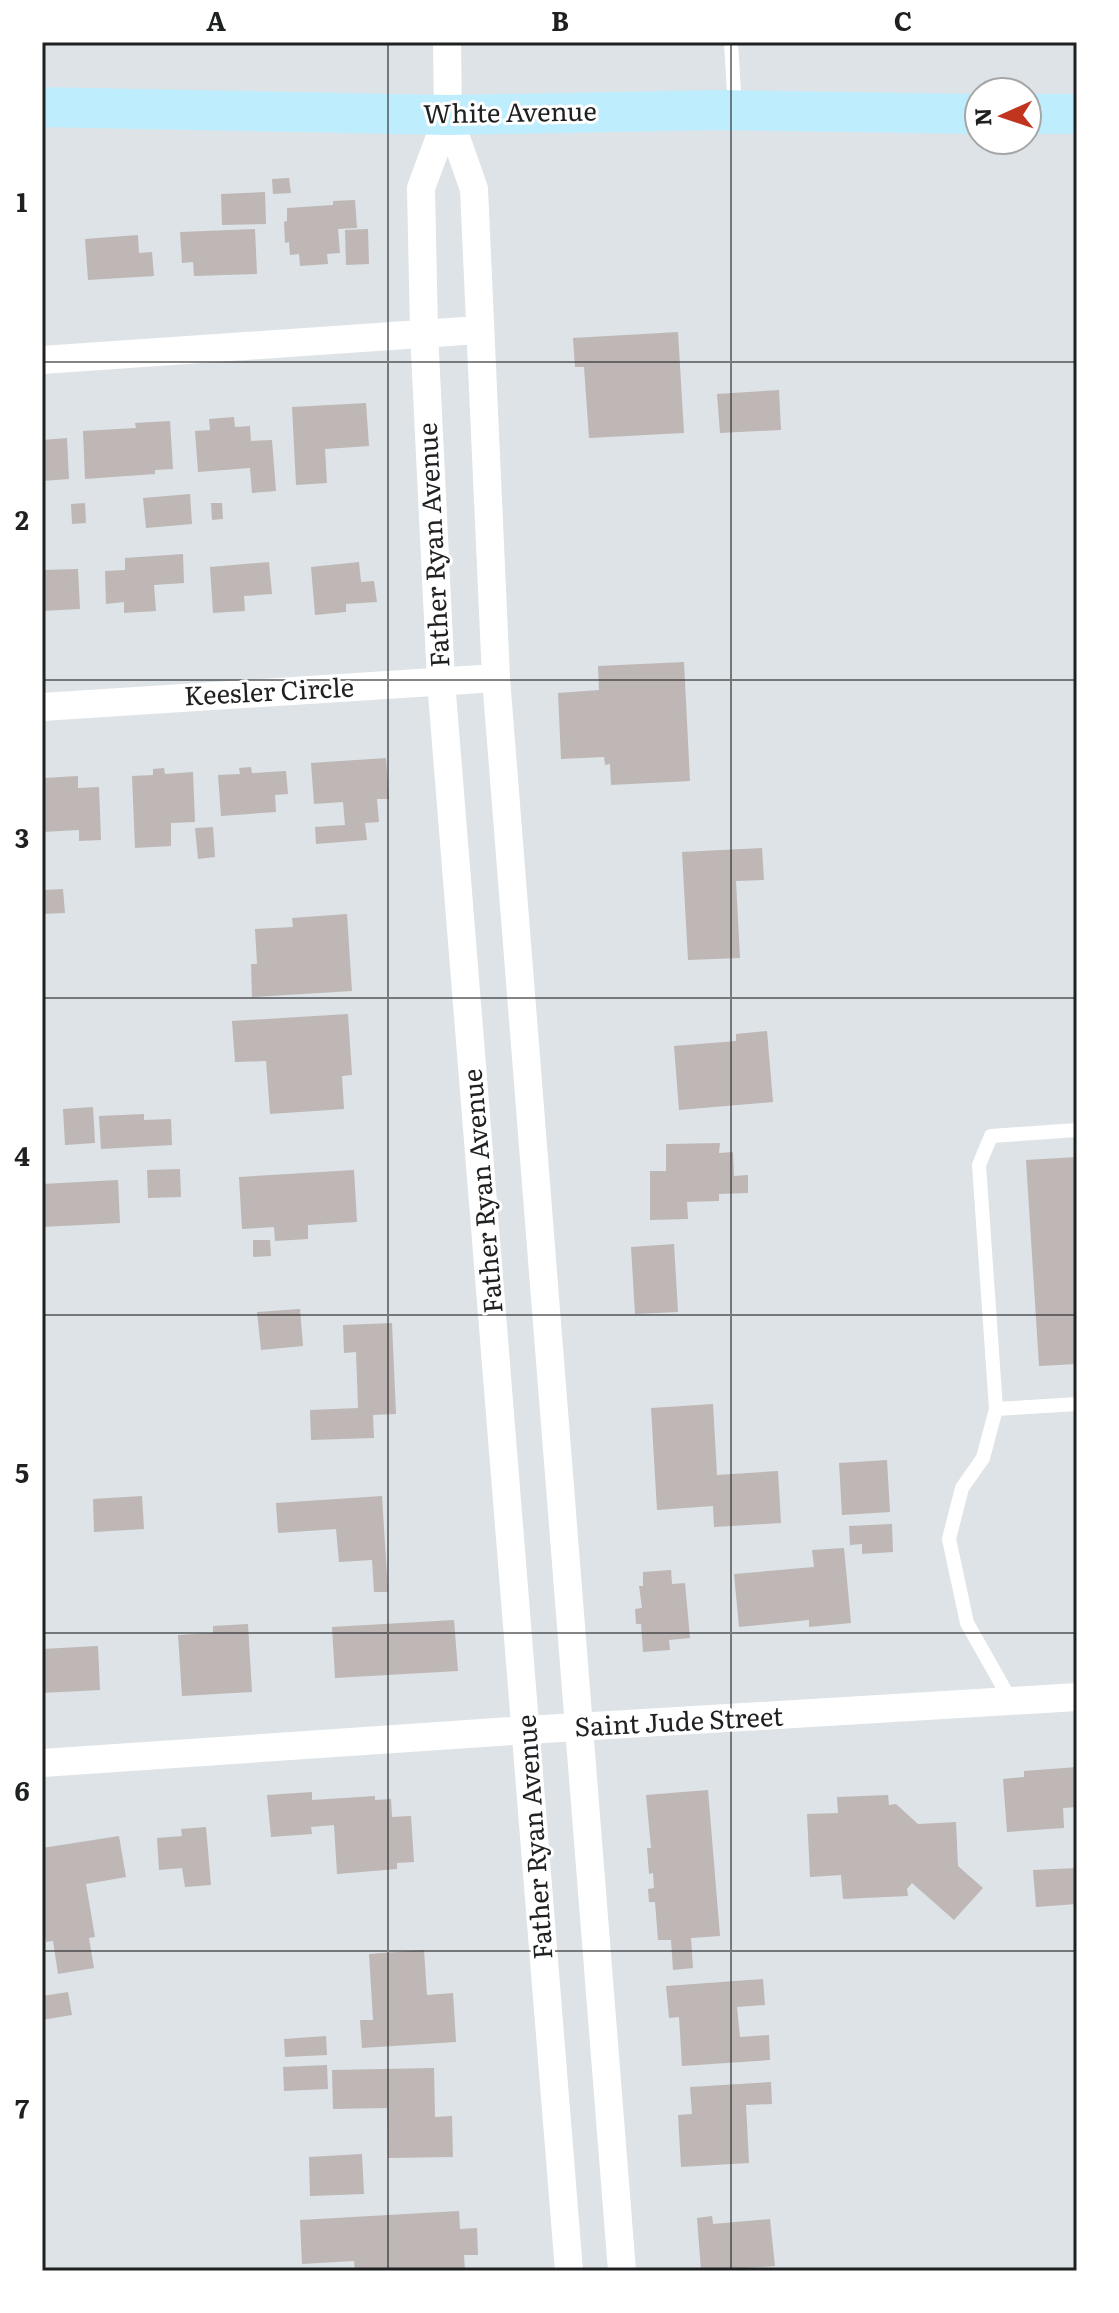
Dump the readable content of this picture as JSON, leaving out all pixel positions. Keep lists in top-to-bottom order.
{
  "streets": {
    "main road": ["White Avenue"],
    "street": ["Father Ryan Avenue", "Keesler Circle", "Saint Jude Street"]
  },
  "crossings": [
    ["White Avenue", "Father Ryan Avenue"],
    ["Father Ryan Avenue", "Keesler Circle"],
    ["Father Ryan Avenue", "Saint Jude Street"]
  ],
  "north": "left",
  "grid": {
    "columns": ["A", "B", "C"],
    "rows": [
      "1",
      "2",
      "3",
      "4",
      "5",
      "6",
      "7"
    ]
  }
}
